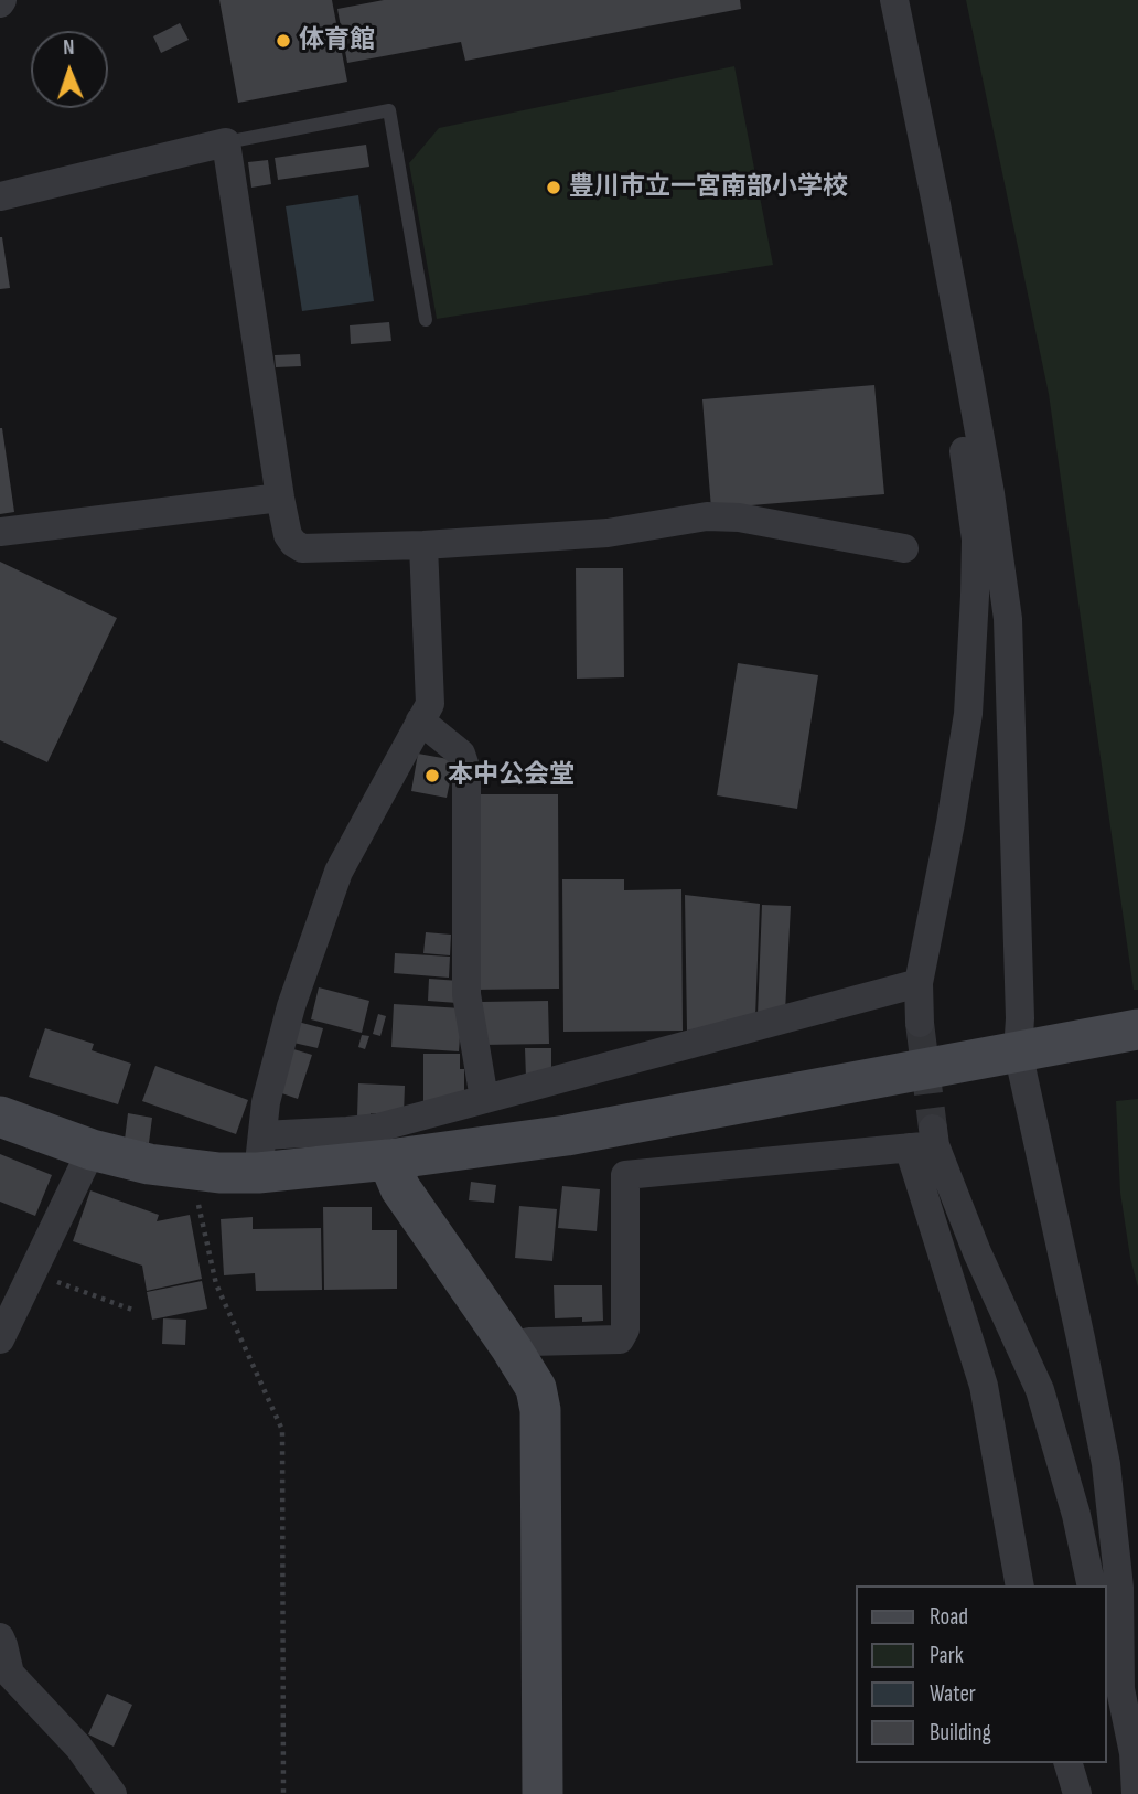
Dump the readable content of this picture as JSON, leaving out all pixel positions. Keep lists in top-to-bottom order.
{
  "places": ["体育館", "豊川市立一宮南部小学校", "本中公会堂"],
  "legend": [
    "Road",
    "Park",
    "Water",
    "Building"
  ],
  "north": "top"
}
